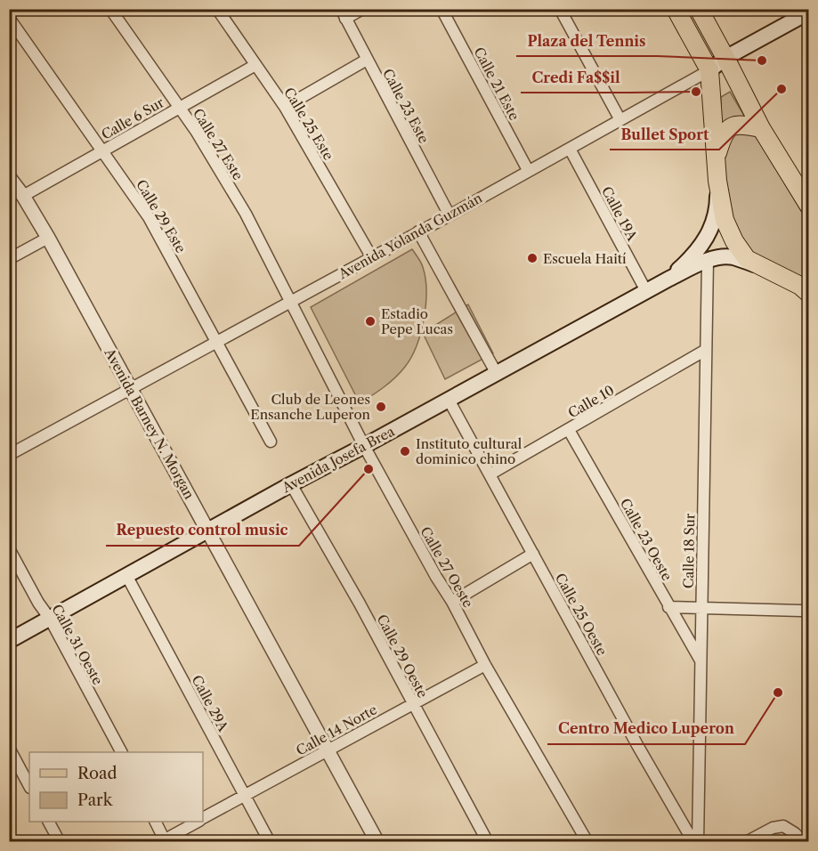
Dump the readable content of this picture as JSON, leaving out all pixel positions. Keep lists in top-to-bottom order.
{
  "streets": {
    "main road": ["Avenida Yolanda Guzmán", "Avenida Josefa Brea"],
    "street": [
      "Calle 21 Este",
      "Calle 23 Este",
      "Calle 6 Sur",
      "Calle 25 Este",
      "Calle 27 Este",
      "Calle 19A",
      "Calle 29 Este",
      "Calle 10",
      "Avenida Barney N. Morgan",
      "Calle 23 Oeste",
      "Calle 18 Sur",
      "Calle 27 Oeste",
      "Calle 25 Oeste",
      "Calle 31 Oeste",
      "Calle 29 Oeste",
      "Calle 29A",
      "Calle 14 Norte"
    ]
  },
  "crossings": [
    ["Calle 21 Este", "Avenida Yolanda Guzmán"],
    ["Calle 23 Este", "Avenida Yolanda Guzmán"],
    ["Calle 6 Sur", "Calle 25 Este"],
    ["Calle 6 Sur", "Calle 27 Este"],
    ["Calle 6 Sur", "Calle 29 Este"],
    ["Calle 6 Sur", "Avenida Barney N. Morgan"],
    ["Calle 25 Este", "Avenida Yolanda Guzmán"],
    ["Calle 27 Este", "Avenida Yolanda Guzmán"],
    ["Calle 27 Este", "Calle 27 Oeste"],
    ["Calle 19A", "Avenida Yolanda Guzmán"],
    ["Calle 19A", "Avenida Josefa Brea"],
    ["Calle 29 Este", "Avenida Yolanda Guzmán"],
    ["Avenida Yolanda Guzmán", "Avenida Barney N. Morgan"],
    ["Avenida Yolanda Guzmán", "Calle 27 Oeste"],
    ["Calle 10", "Calle 23 Oeste"],
    ["Calle 10", "Calle 18 Sur"],
    ["Calle 10", "Calle 25 Oeste"],
    ["Avenida Barney N. Morgan", "Avenida Josefa Brea"],
    ["Avenida Barney N. Morgan", "Calle 14 Norte"],
    ["Avenida Josefa Brea", "Calle 18 Sur"],
    ["Avenida Josefa Brea", "Calle 27 Oeste"],
    ["Avenida Josefa Brea", "Calle 25 Oeste"],
    ["Avenida Josefa Brea", "Calle 31 Oeste"],
    ["Avenida Josefa Brea", "Calle 29 Oeste"],
    ["Avenida Josefa Brea", "Calle 29A"],
    ["Calle 23 Oeste", "Calle 18 Sur"],
    ["Calle 27 Oeste", "Calle 14 Norte"],
    ["Calle 29 Oeste", "Calle 14 Norte"],
    ["Calle 29A", "Calle 14 Norte"]
  ],
  "places": [
    "Plaza del Tennis",
    "Bullet Sport",
    "Credi Fa$$il",
    "Escuela Haití",
    "Estadio Pepe Lucas",
    "Club de Leones Ensanche Luperon",
    "Instituto cultural dominico chino",
    "Repuesto control music",
    "Centro Medico Luperon"
  ],
  "legend": ["Road", "Park"]
}
